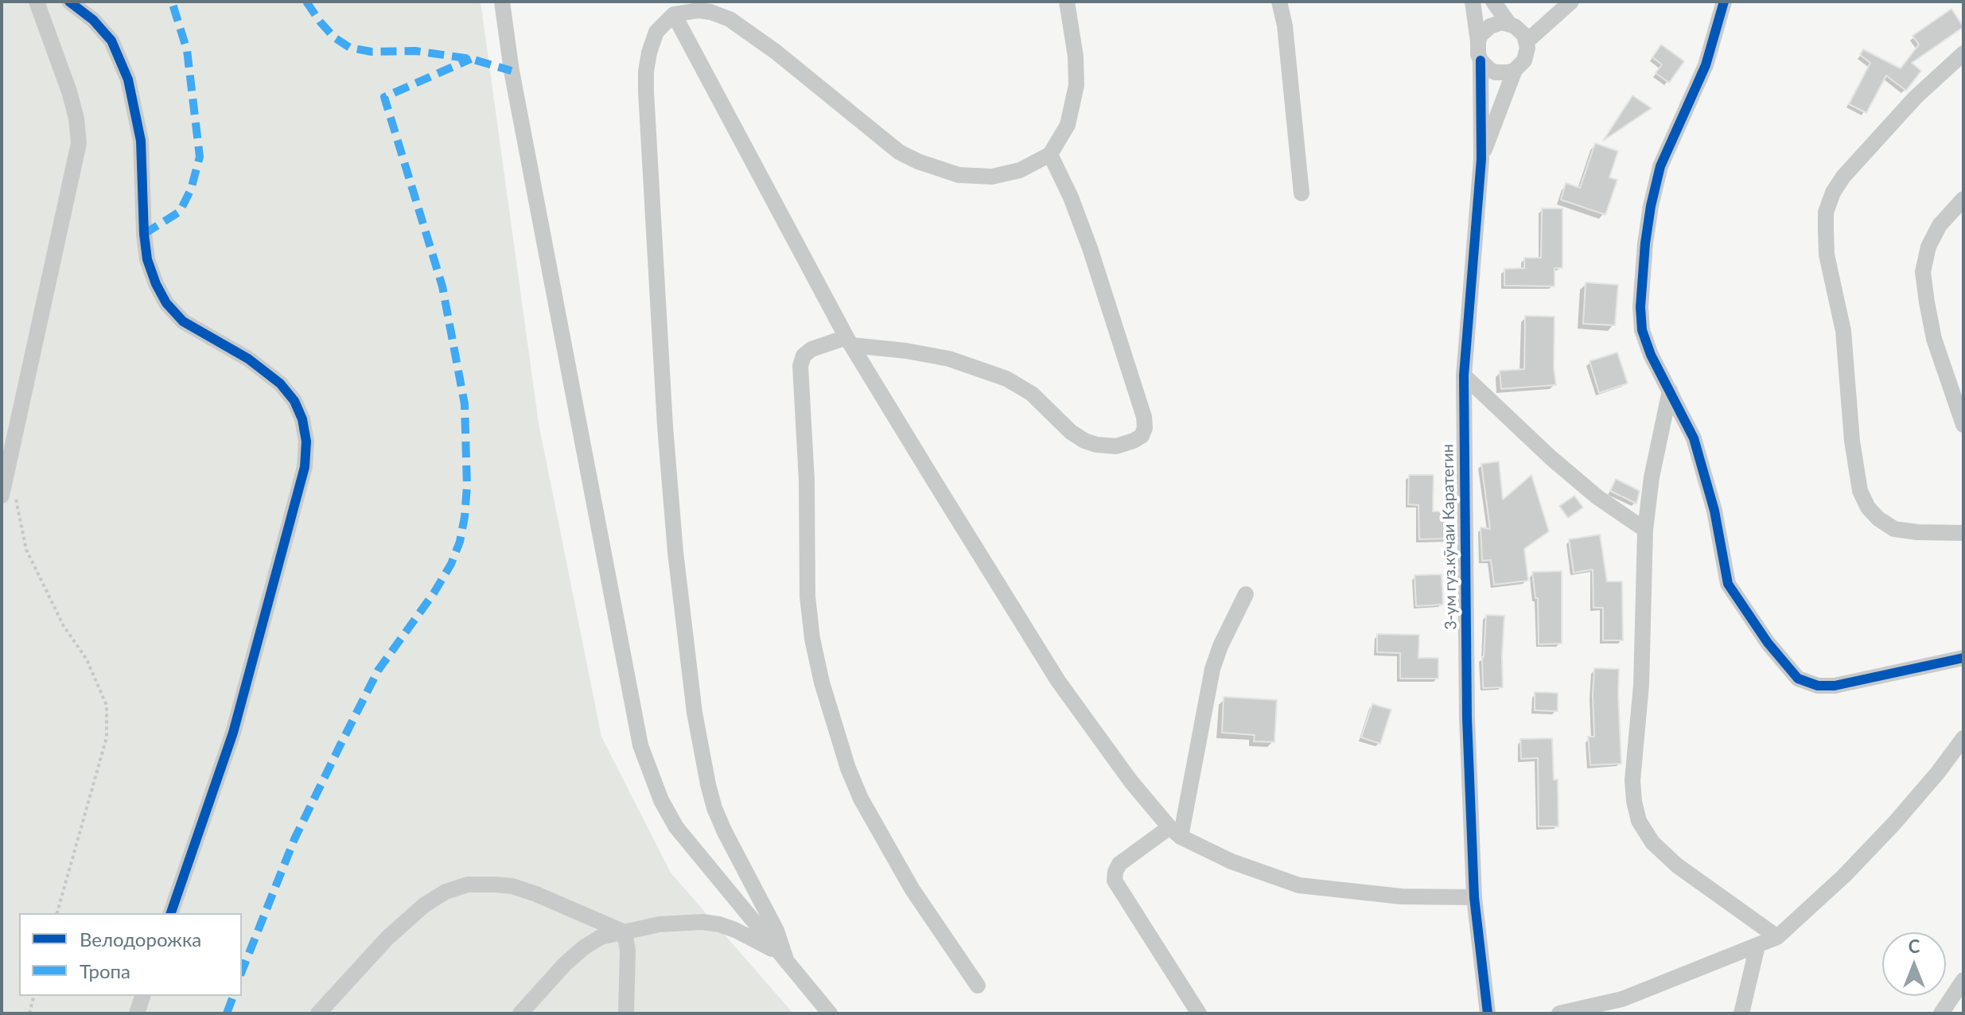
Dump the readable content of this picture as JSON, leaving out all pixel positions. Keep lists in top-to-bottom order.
{
  "streets": {
    "street": ["3-ум гуз.кӯчаи Каратегин"]
  },
  "legend": ["Велодорожка", "Тропа"],
  "north": "top"
}
